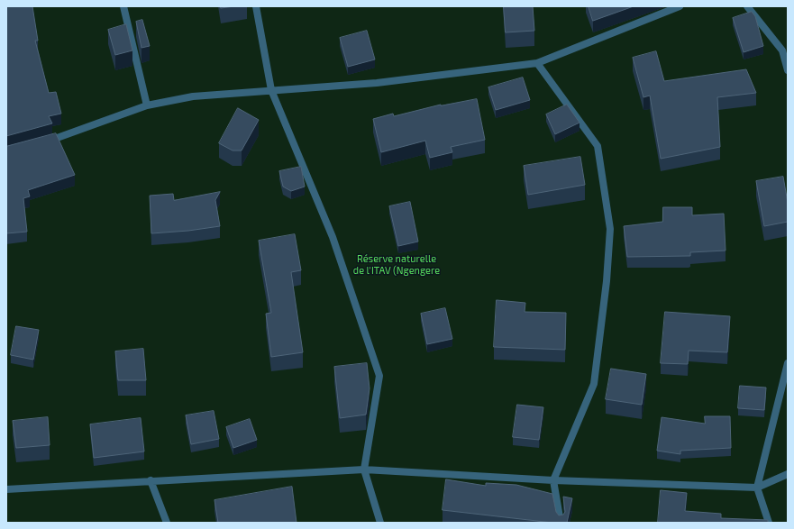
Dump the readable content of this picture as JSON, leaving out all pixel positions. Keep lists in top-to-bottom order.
{
  "parks": ["Réserve naturelle de l'ITAV (Ngengere"]
}
